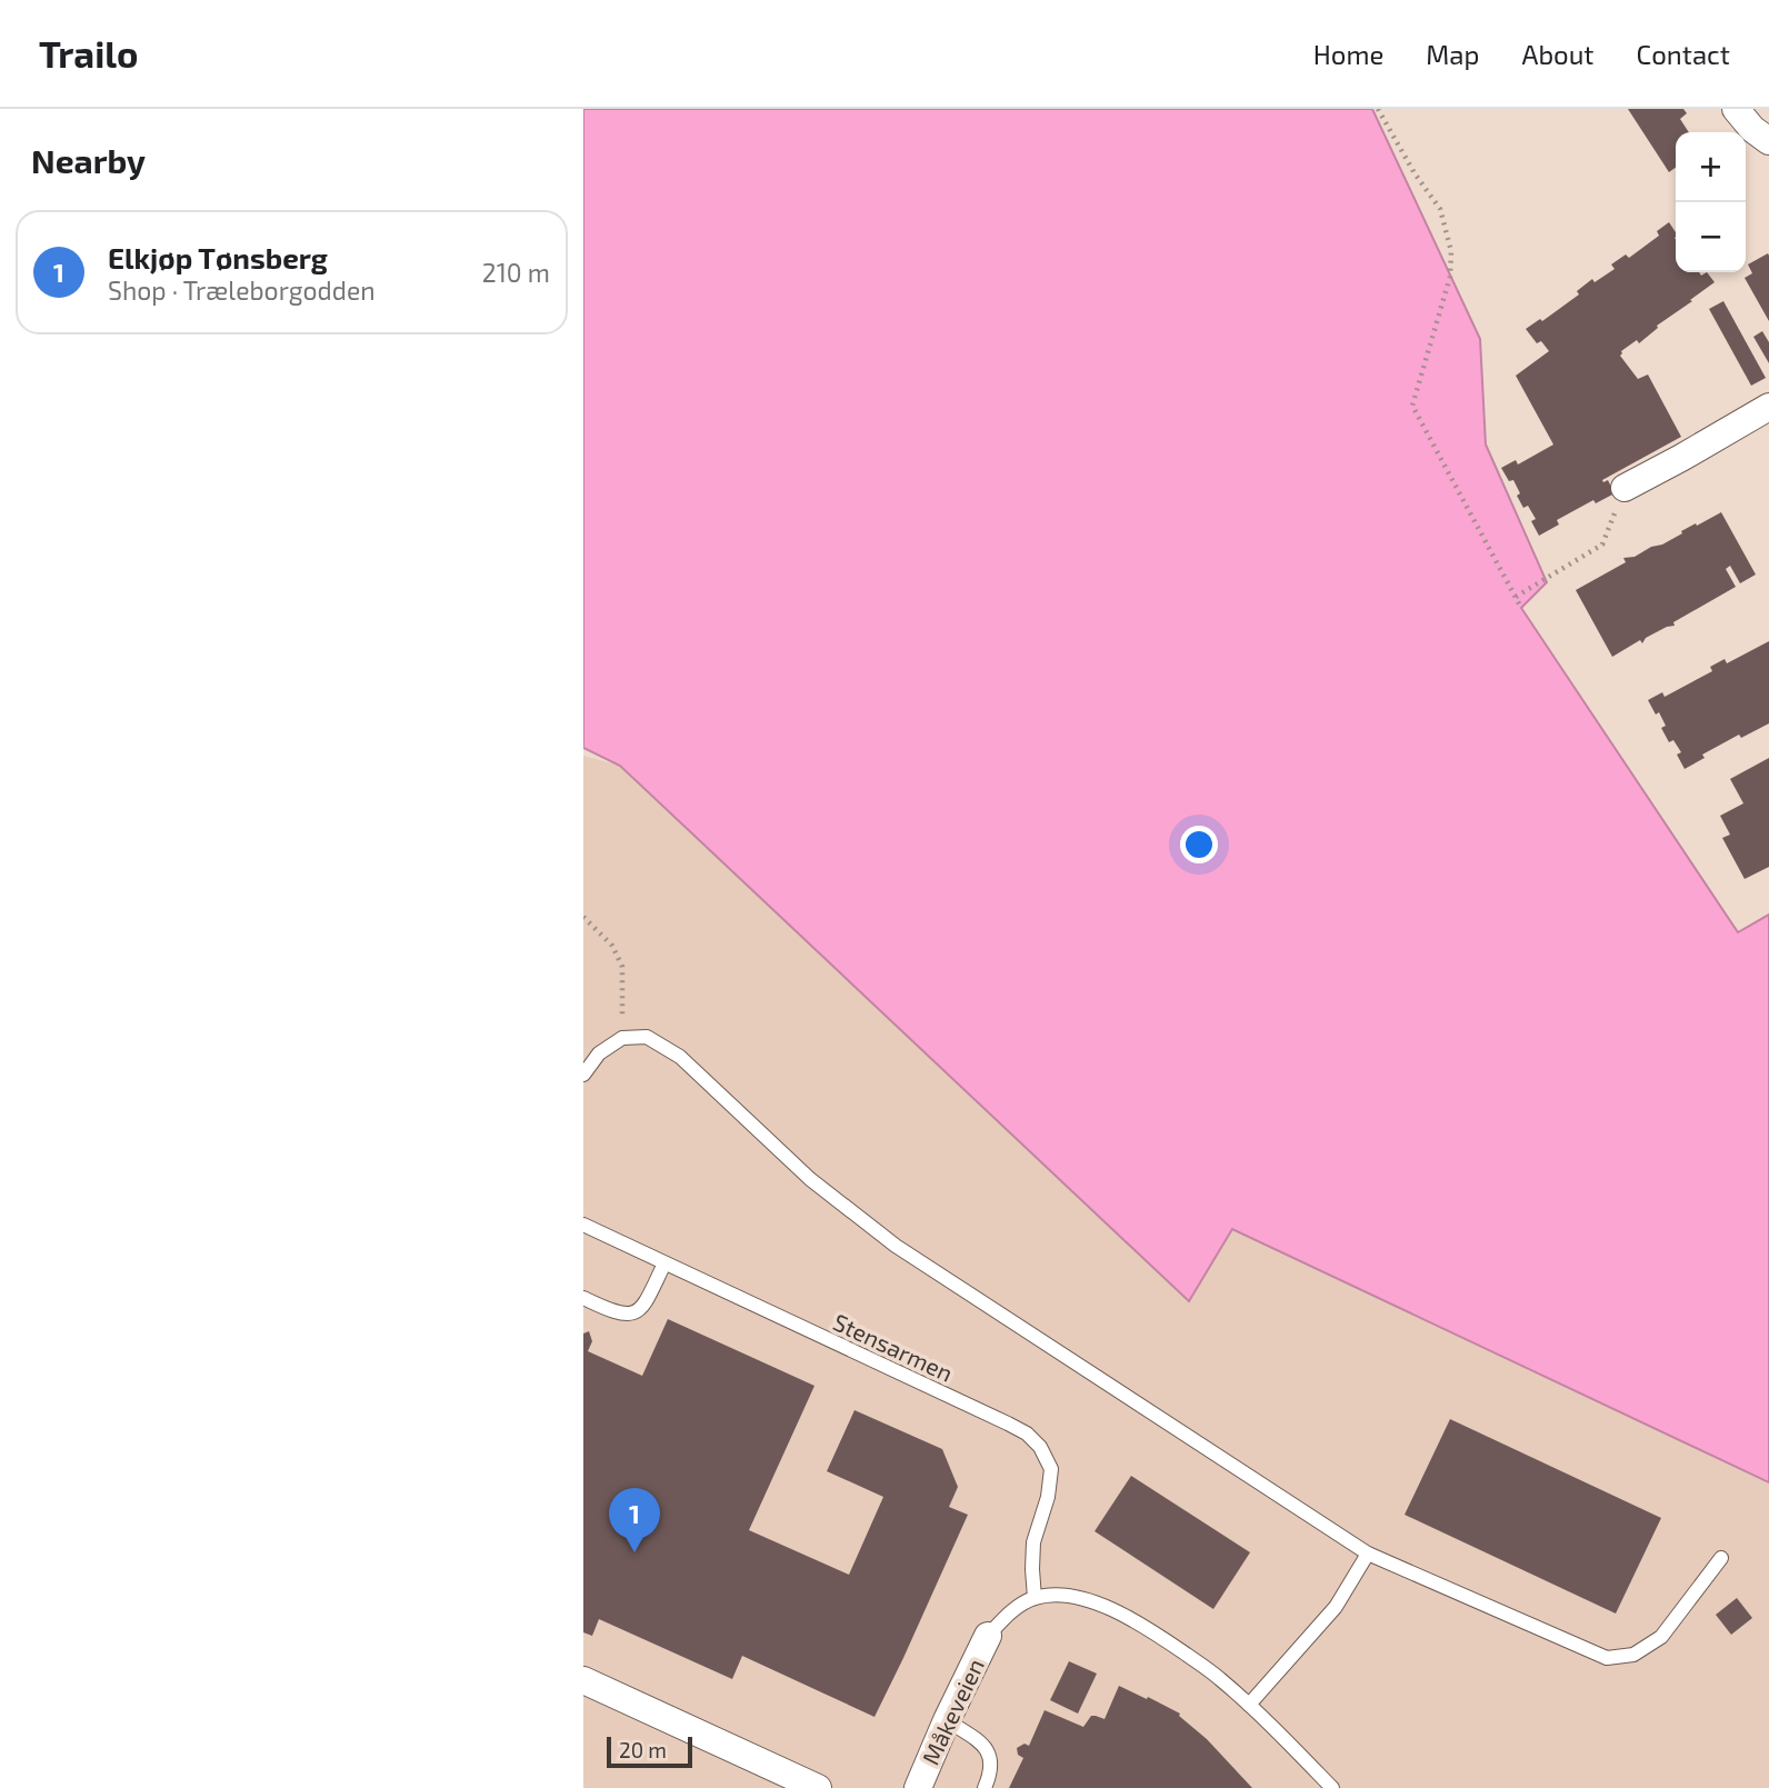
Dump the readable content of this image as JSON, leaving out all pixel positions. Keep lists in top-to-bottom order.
{
  "streets": {
    "street": ["Måkeveien"],
    "lane": ["Stensarmen"]
  },
  "scale_bar": "20 m",
  "page": {
    "header": "Trailo",
    "nav": [
      "Home",
      "Map",
      "About",
      "Contact"
    ],
    "heading": "Nearby",
    "map_buttons": ["+", "−"],
    "list": [
      {
        "mark": "1",
        "name": "Elkjøp Tønsberg",
        "note": "Shop · Træleborgodden",
        "value": "210 m"
      }
    ],
    "pins": "1",
    "scale": "20 m"
  }
}
